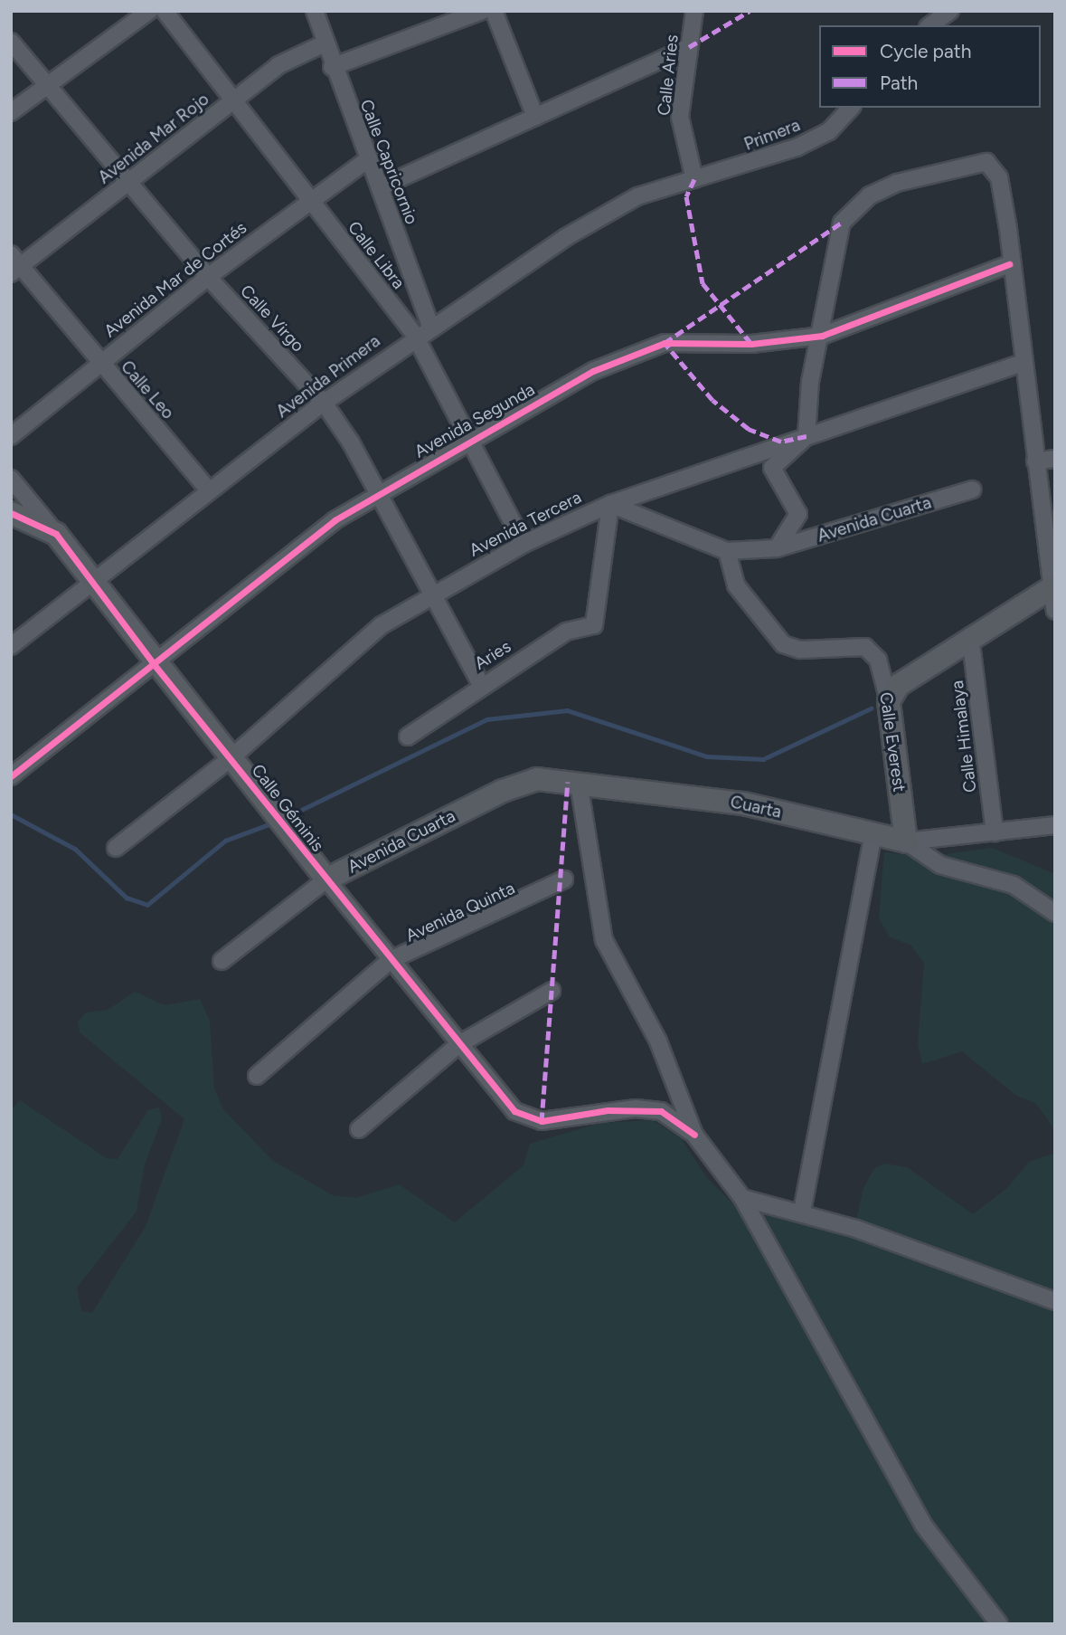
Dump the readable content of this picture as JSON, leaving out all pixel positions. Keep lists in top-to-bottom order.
{
  "streets": {
    "street": [
      "Calle Aries",
      "Primera",
      "Avenida Mar Rojo",
      "Calle Capricornio",
      "Calle Libra",
      "Avenida Mar de Cortés",
      "Calle Virgo",
      "Avenida Primera",
      "Calle Leo",
      "Avenida Segunda",
      "Avenida Cuarta",
      "Avenida Tercera",
      "Aries",
      "Calle Himalaya",
      "Calle Everest",
      "Cuarta",
      "Calle Géminis",
      "Avenida Quinta"
    ]
  },
  "crossings": [
    ["Calle Aries", "Primera"],
    ["Calle Aries", "Avenida Primera"],
    ["Primera", "Avenida Primera"],
    ["Avenida Mar Rojo", "Calle Capricornio"],
    ["Avenida Mar Rojo", "Calle Libra"],
    ["Avenida Mar Rojo", "Calle Virgo"],
    ["Avenida Mar Rojo", "Calle Leo"],
    ["Calle Capricornio", "Avenida Mar de Cortés"],
    ["Calle Capricornio", "Avenida Primera"],
    ["Calle Libra", "Avenida Mar de Cortés"],
    ["Calle Libra", "Avenida Primera"],
    ["Calle Libra", "Avenida Segunda"],
    ["Calle Libra", "Avenida Tercera"],
    ["Avenida Mar de Cortés", "Calle Virgo"],
    ["Avenida Mar de Cortés", "Calle Leo"],
    ["Calle Virgo", "Avenida Primera"],
    ["Calle Virgo", "Avenida Segunda"],
    ["Calle Virgo", "Avenida Tercera"],
    ["Calle Virgo", "Aries"],
    ["Avenida Primera", "Calle Leo"],
    ["Avenida Primera", "Calle Géminis"],
    ["Avenida Segunda", "Calle Géminis"],
    ["Avenida Cuarta", "Calle Everest"],
    ["Avenida Cuarta", "Cuarta"],
    ["Avenida Cuarta", "Calle Géminis"],
    ["Avenida Tercera", "Aries"],
    ["Avenida Tercera", "Calle Géminis"],
    ["Calle Everest", "Cuarta"],
    ["Calle Géminis", "Avenida Quinta"]
  ],
  "legend": ["Cycle path", "Path"]
}
